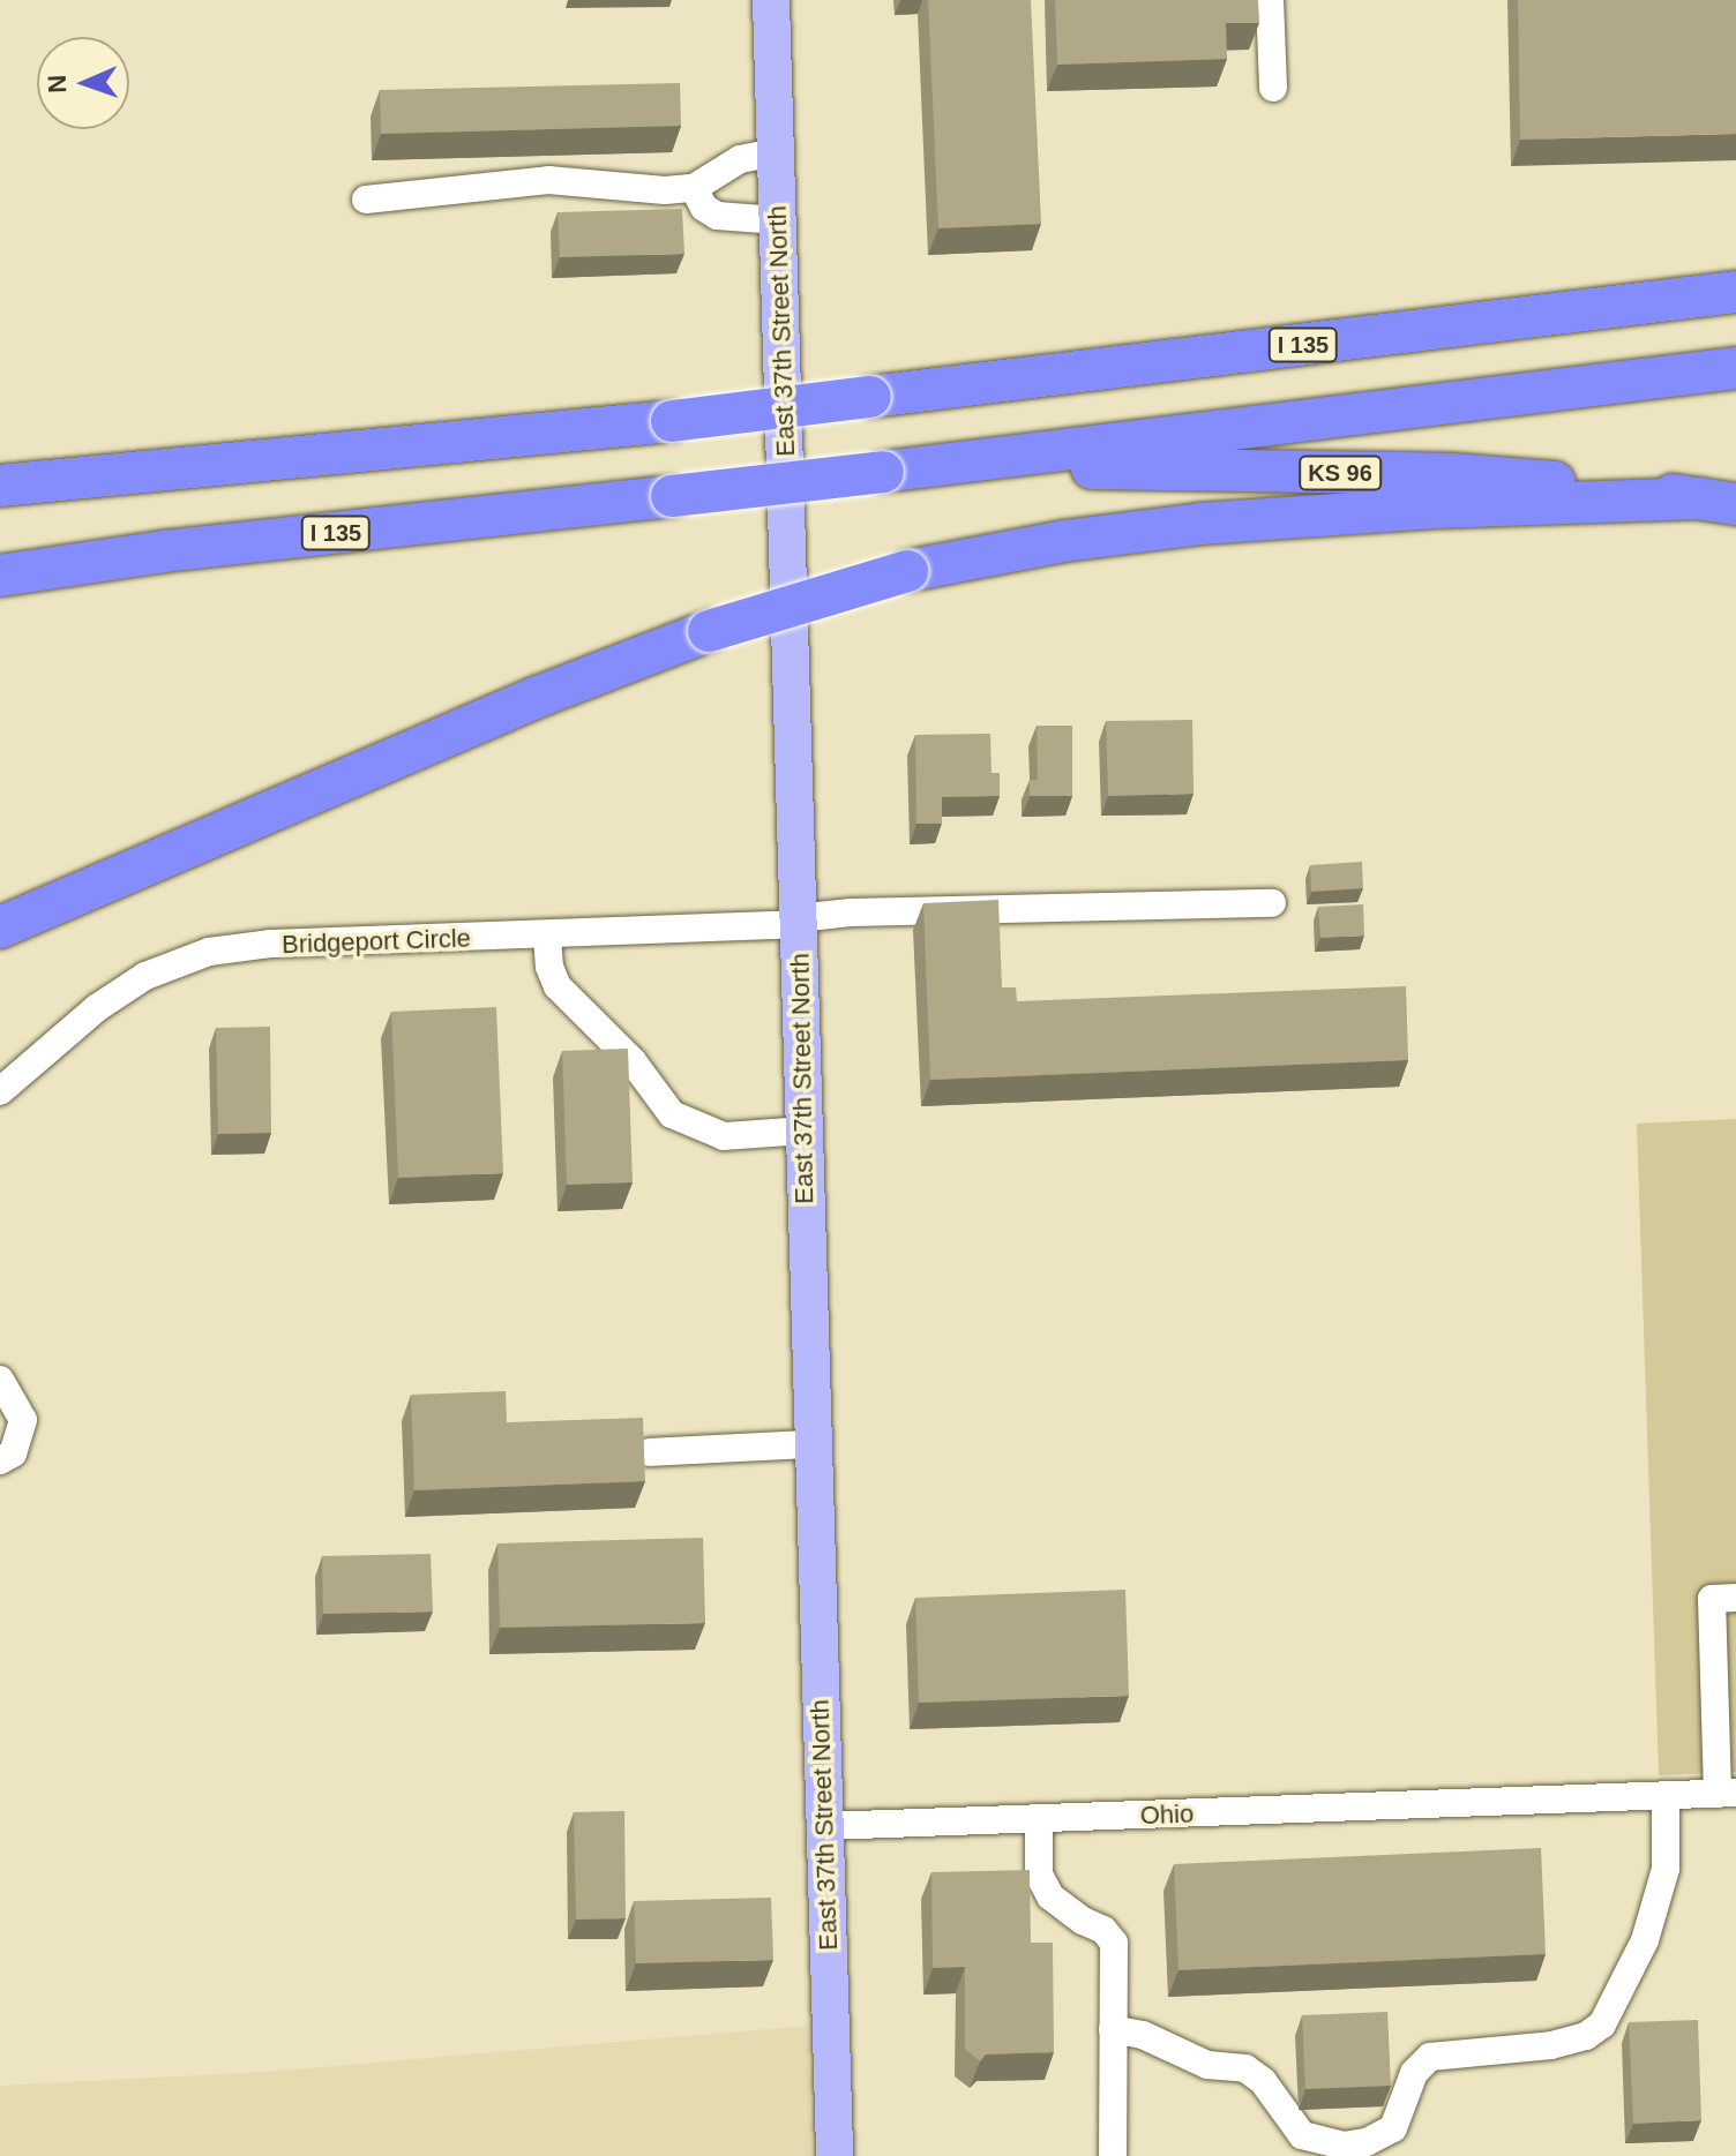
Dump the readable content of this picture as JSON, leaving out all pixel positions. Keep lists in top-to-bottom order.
{
  "streets": {
    "highway": ["I 135", "KS 96"],
    "main road": ["East 37th Street North"],
    "street": ["Bridgeport Circle", "Ohio"]
  },
  "crossings": [
    ["East 37th Street North", "Bridgeport Circle"],
    ["East 37th Street North", "Ohio"],
    ["I 135", "KS 96"]
  ],
  "north": "left"
}
